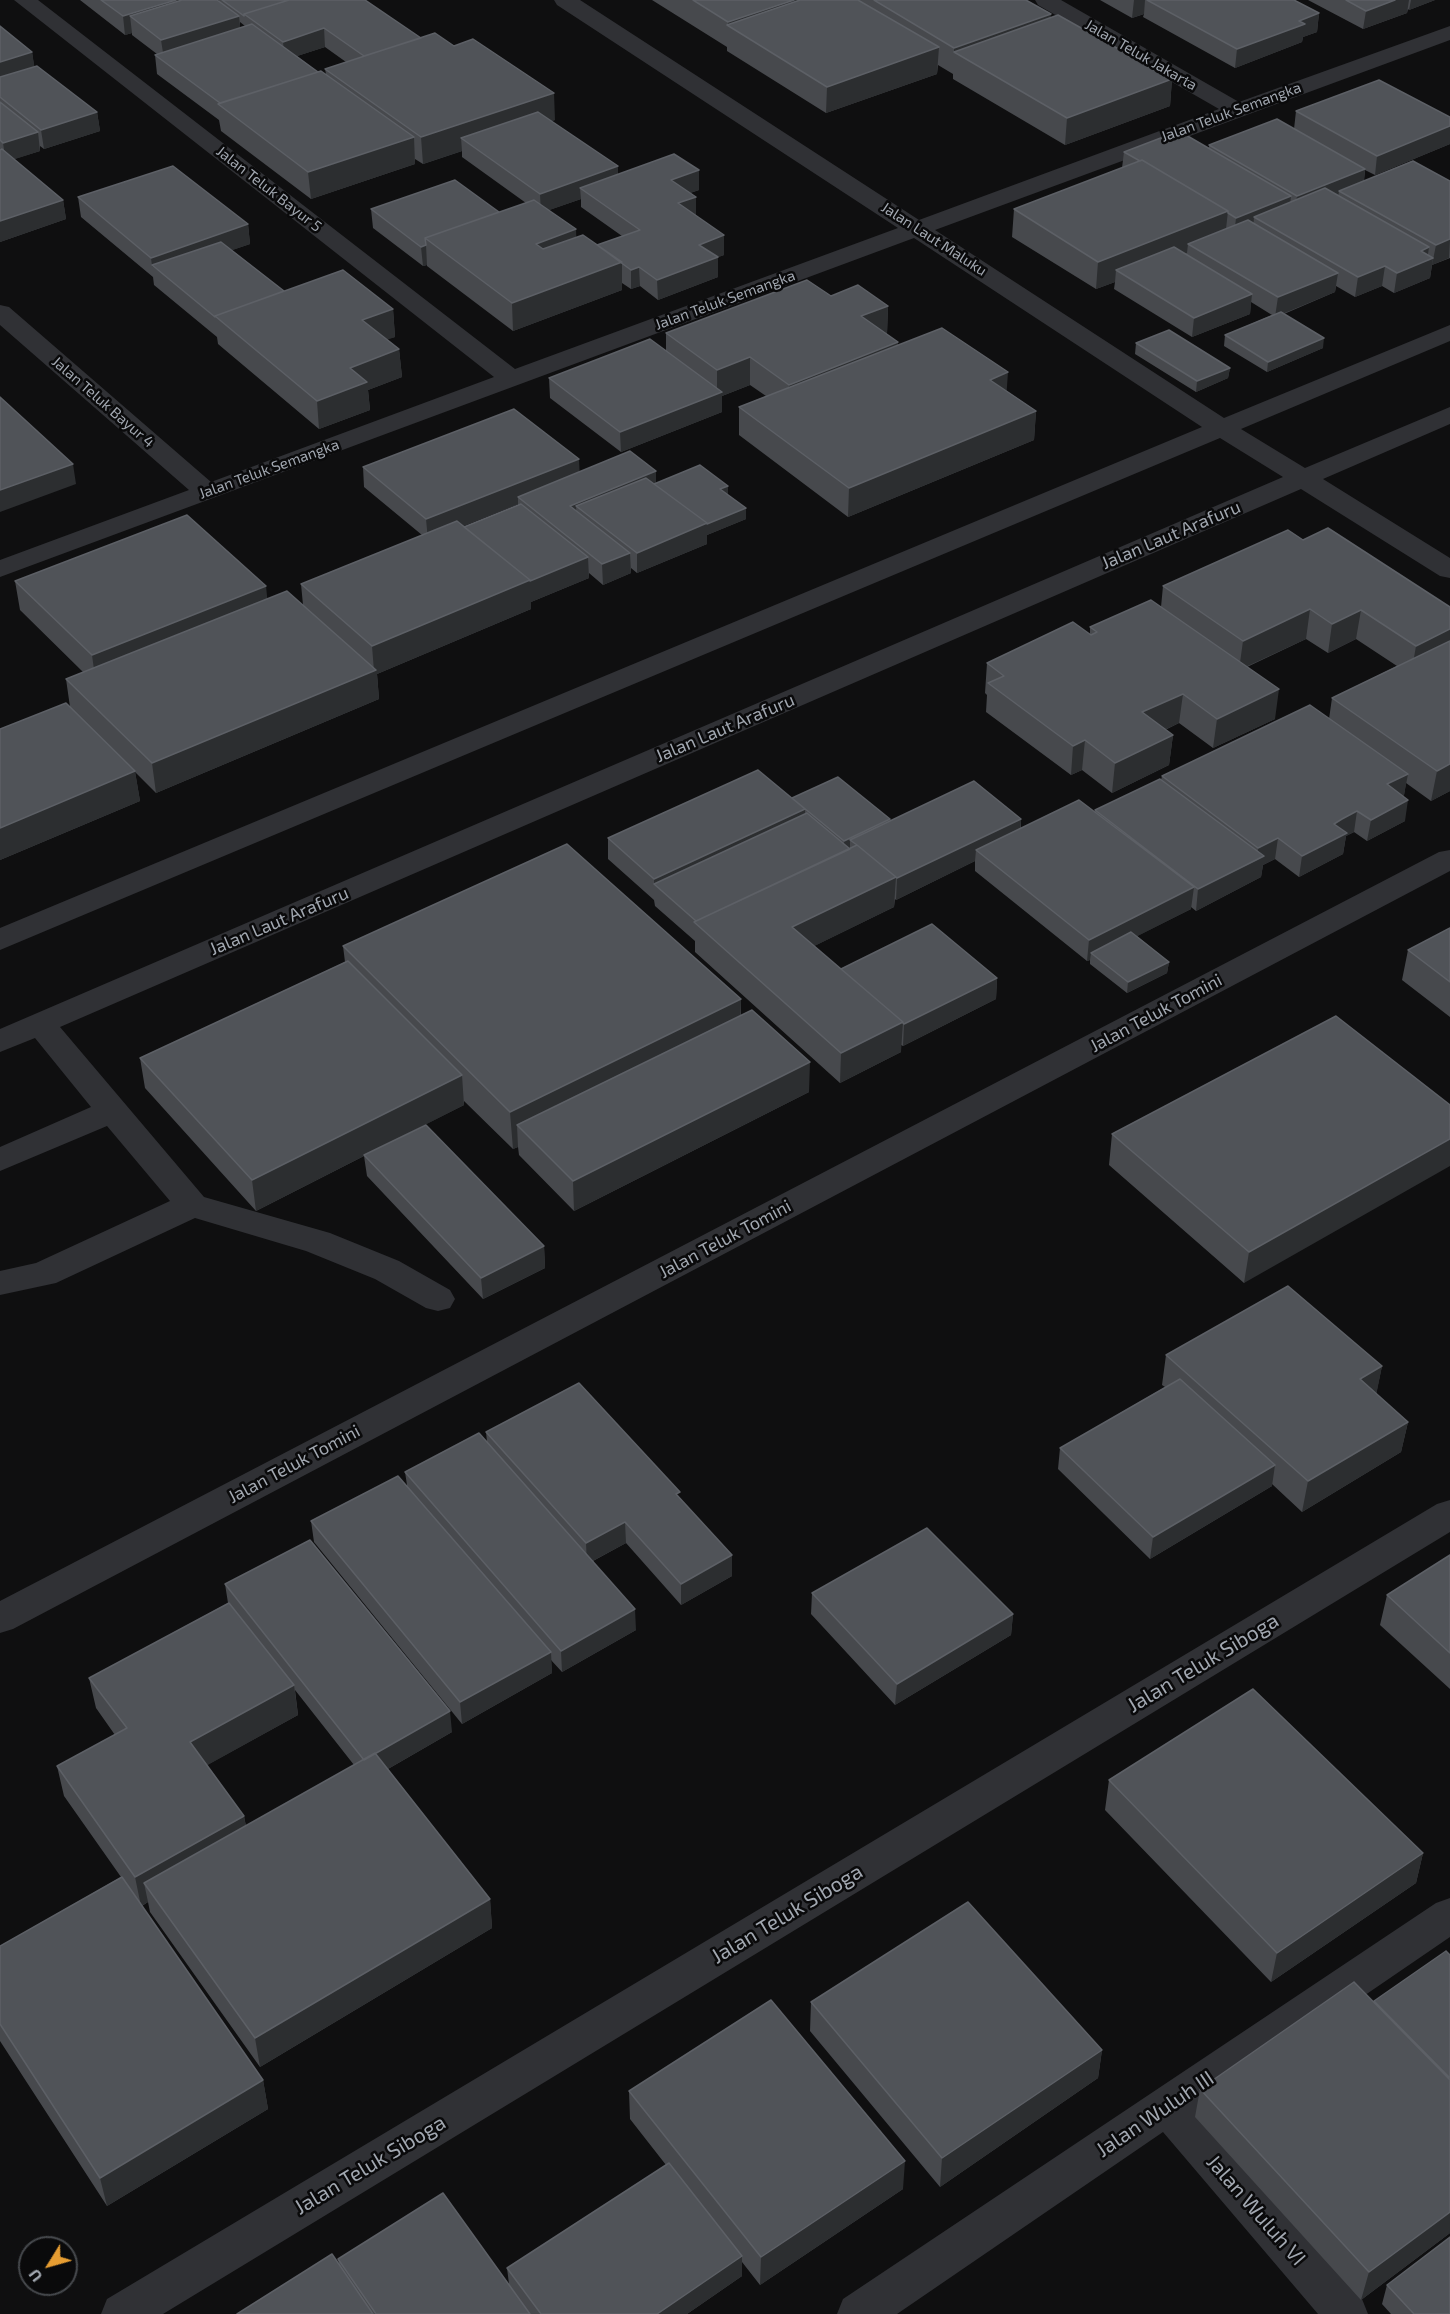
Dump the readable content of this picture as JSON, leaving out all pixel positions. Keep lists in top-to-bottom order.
{
  "streets": {
    "street": [
      "Jalan Teluk Jakarta",
      "Jalan Teluk Semangka",
      "Jalan Teluk Bayur 5",
      "Jalan Laut Maluku",
      "Jalan Teluk Bayur 4",
      "Jalan Laut Arafuru",
      "Jalan Teluk Tomini",
      "Jalan Teluk Siboga",
      "Jalan Wuluh III",
      "Jalan Wuluh VI"
    ]
  },
  "crossings": [
    ["Jalan Teluk Jakarta", "Jalan Teluk Semangka"],
    ["Jalan Teluk Semangka", "Jalan Teluk Bayur 5"],
    ["Jalan Teluk Semangka", "Jalan Laut Maluku"],
    ["Jalan Teluk Semangka", "Jalan Teluk Bayur 4"],
    ["Jalan Laut Maluku", "Jalan Laut Arafuru"],
    ["Jalan Wuluh III", "Jalan Wuluh VI"]
  ],
  "north": "bottom left"
}
